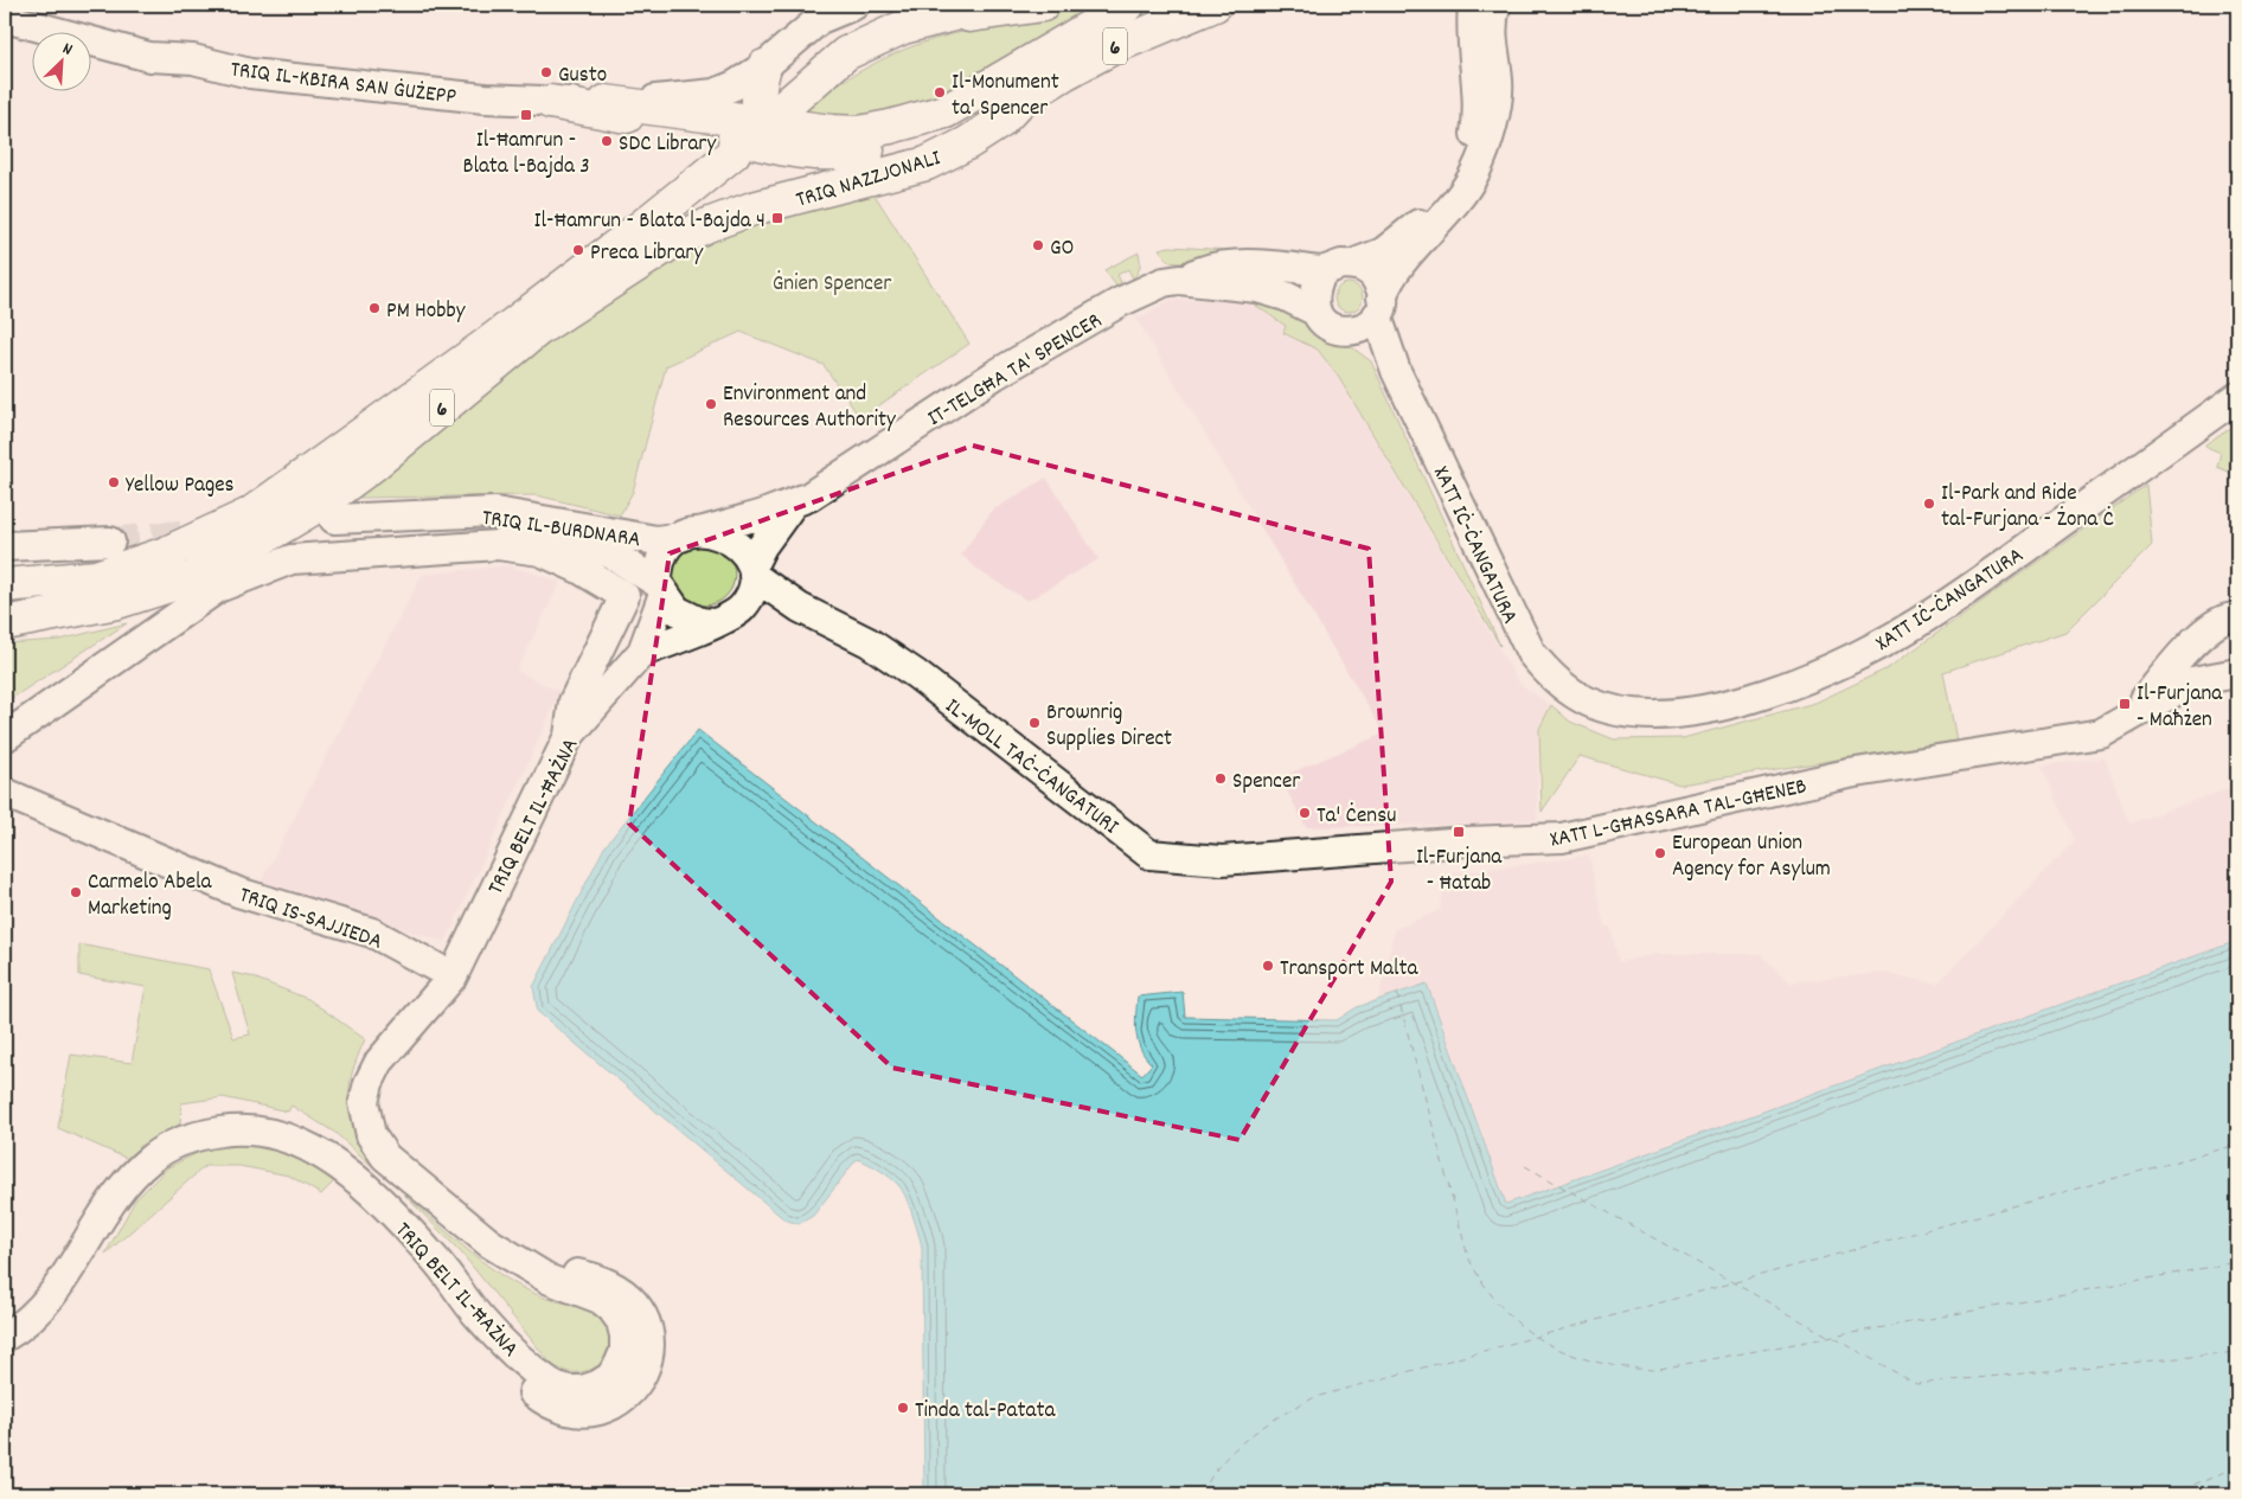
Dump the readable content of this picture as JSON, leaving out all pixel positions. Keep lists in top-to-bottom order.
{
  "streets": {
    "highway": ["6", "TRIQ NAZZJONALI"],
    "street": [
      "TRIQ IL-KBIRA SAN ĠUŻEPP",
      "IT-TELGĦA TA' SPENCER",
      "TRIQ IL-BURDNARA",
      "XATT IĊ-ĊANGATURA",
      "IL-MOLL TAĊ-ĊANGATURI",
      "XATT L-GĦASSARA TAL-GĦENEB",
      "TRIQ BELT IL-ĦAŻNA",
      "TRIQ IS-SAJJIEDA"
    ]
  },
  "crossings": [
    ["6", "TRIQ IL-KBIRA SAN ĠUŻEPP"],
    ["6", "TRIQ NAZZJONALI"],
    ["IT-TELGĦA TA' SPENCER", "TRIQ IL-BURDNARA"],
    ["IT-TELGĦA TA' SPENCER", "XATT IĊ-ĊANGATURA"],
    ["IT-TELGĦA TA' SPENCER", "IL-MOLL TAĊ-ĊANGATURI"],
    ["TRIQ IL-BURDNARA", "IL-MOLL TAĊ-ĊANGATURI"],
    ["IL-MOLL TAĊ-ĊANGATURI", "XATT L-GĦASSARA TAL-GĦENEB"],
    ["IL-MOLL TAĊ-ĊANGATURI", "TRIQ BELT IL-ĦAŻNA"],
    ["TRIQ BELT IL-ĦAŻNA", "TRIQ IS-SAJJIEDA"]
  ],
  "parks": ["Ġnien Spencer"],
  "places": {
    "other": [
      "Gusto",
      "Il-Monument ta' Spencer",
      "SDC Library",
      "GO",
      "Preca Library",
      "PM Hobby",
      "Environment and Resources Authority",
      "Yellow Pages",
      "Il-Park and Ride tal-Furjana - Żona Ċ",
      "Brownrig Supplies Direct",
      "Spencer",
      "Ta' Ċensu",
      "European Union Agency for Asylum",
      "Carmelo Abela Marketing",
      "Transport Malta",
      "Tinda tal-Patata"
    ],
    "transit": [
      "Il-Ħamrun - Blata l-Bajda 3",
      "Il-Ħamrun - Blata l-Bajda 4",
      "Il-Furjana - Maħżen",
      "Il-Furjana - Ħatab"
    ]
  },
  "north": "top right"
}
